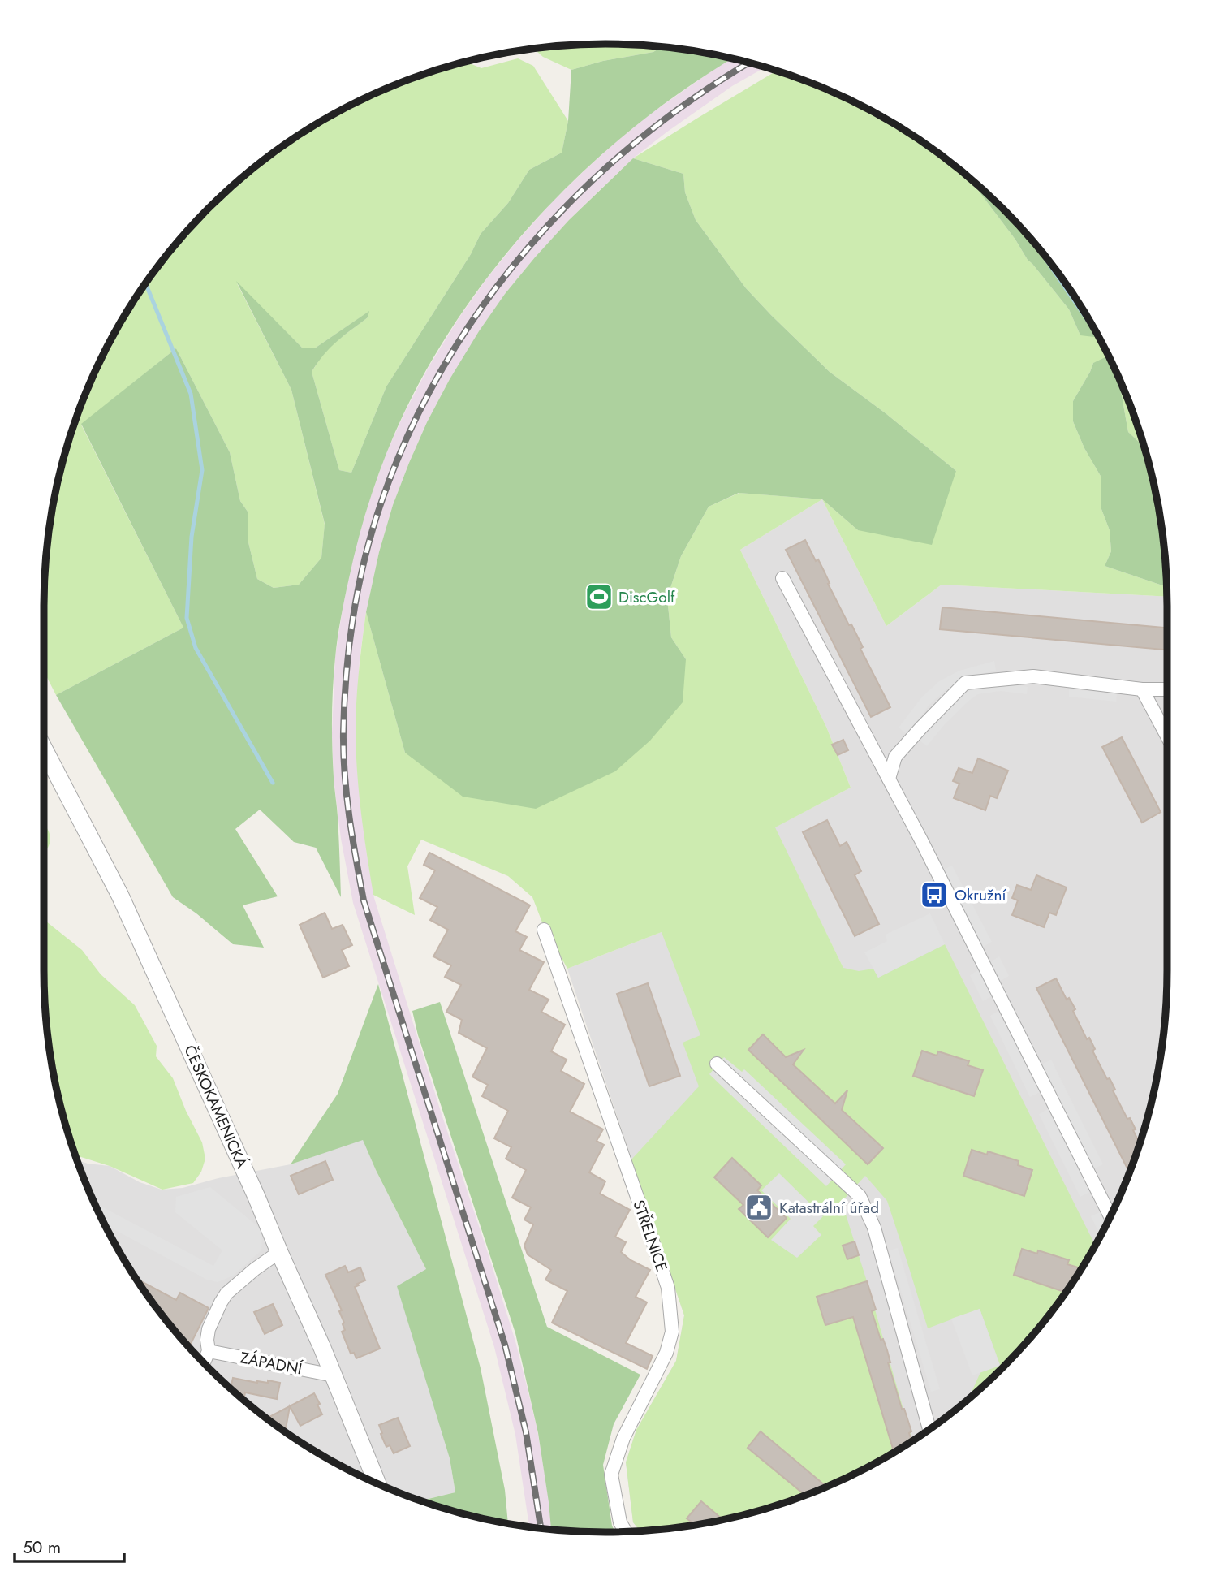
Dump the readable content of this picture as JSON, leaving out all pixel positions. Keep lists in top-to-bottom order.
{
  "streets": {
    "street": ["ČESKOKAMENICKÁ", "STŘELNICE", "ZÁPADNÍ"]
  },
  "crossings": [
    ["ČESKOKAMENICKÁ", "ZÁPADNÍ"]
  ],
  "places": {
    "sports": ["DiscGolf"],
    "bus stop": ["Okružní"],
    "public building": ["Katastrální úřad"]
  },
  "scale_bar": "50 m"
}
